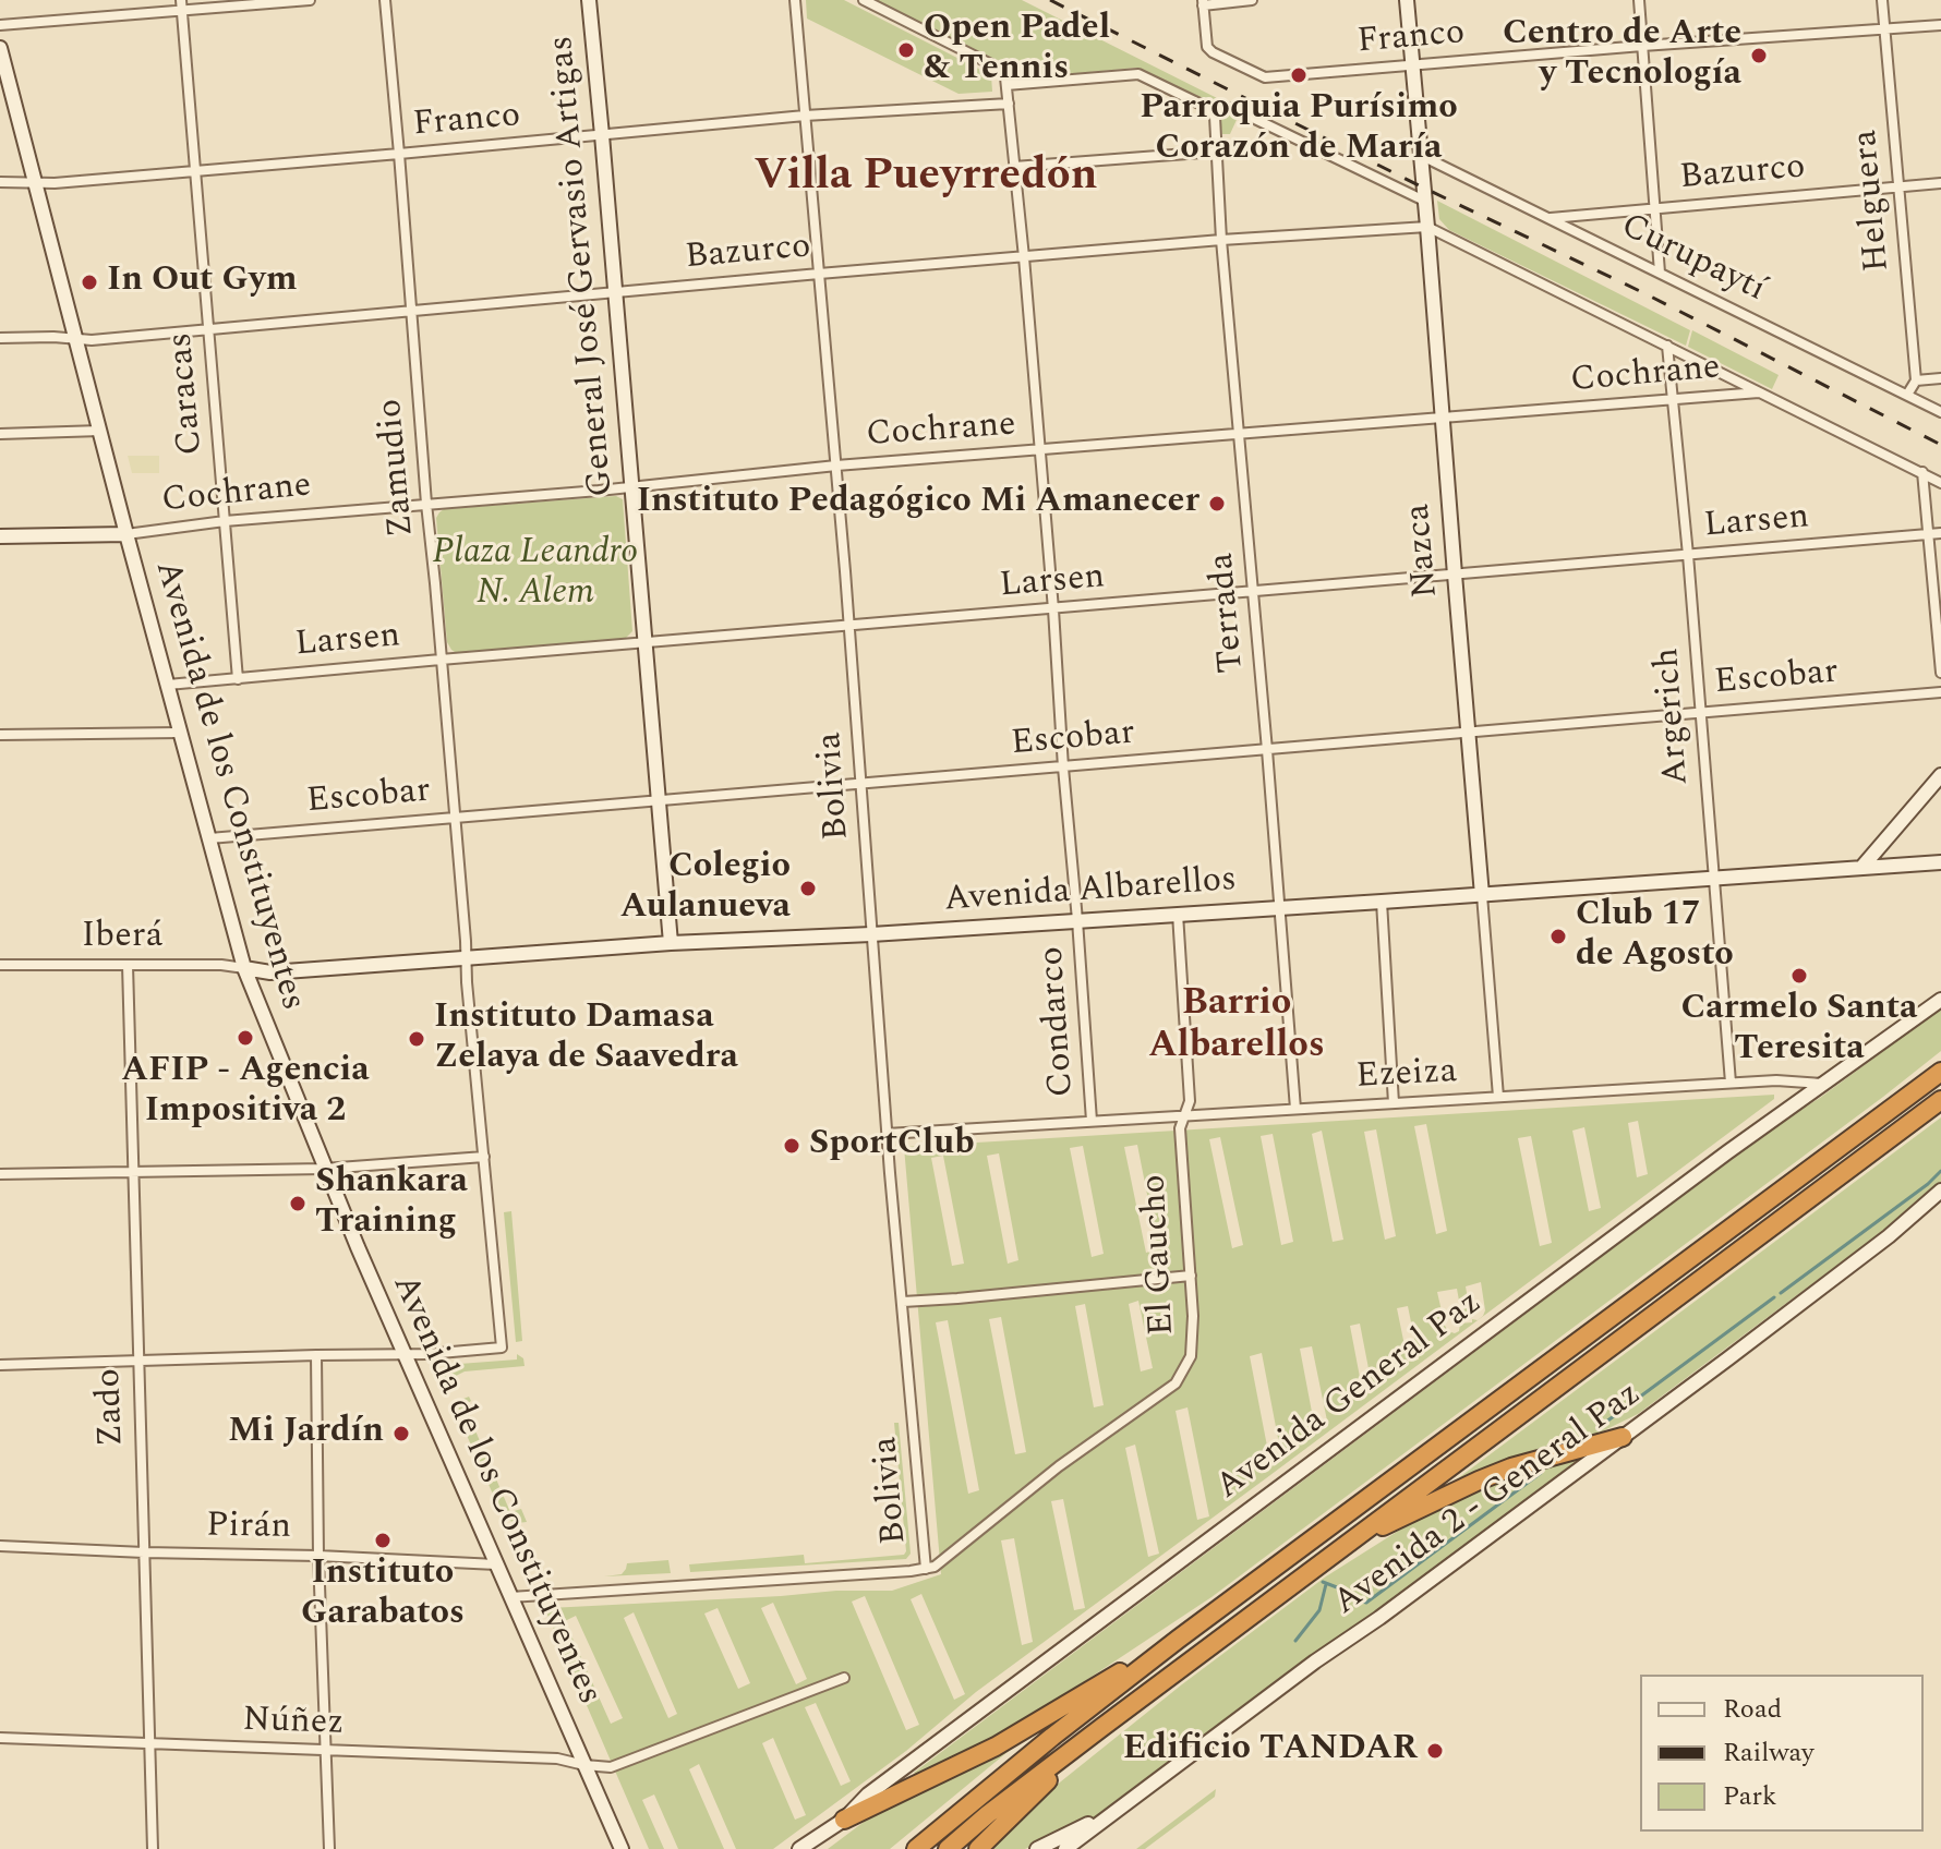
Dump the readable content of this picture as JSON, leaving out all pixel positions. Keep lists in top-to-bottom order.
{
  "streets": {
    "street": [
      "Franco",
      "Bazurco",
      "Helguera",
      "Curupaytí",
      "General José Gervasio Artigas",
      "Cochrane",
      "Caracas",
      "Zamudio",
      "Larsen",
      "Nazca",
      "Terrada",
      "Escobar",
      "Argerich",
      "Avenida de los Constituyentes",
      "Bolivia",
      "Avenida Albarellos",
      "Iberá",
      "Condarco",
      "Ezeiza",
      "El Gaucho",
      "Avenida General Paz",
      "Zado",
      "Avenida 2 - General Paz",
      "Pirán",
      "Núñez"
    ]
  },
  "crossings": [
    ["Franco", "Helguera"],
    ["Franco", "General José Gervasio Artigas"],
    ["Franco", "Caracas"],
    ["Franco", "Zamudio"],
    ["Franco", "Nazca"],
    ["Franco", "Avenida de los Constituyentes"],
    ["Franco", "Bolivia"],
    ["Franco", "Condarco"],
    ["Bazurco", "Helguera"],
    ["Bazurco", "Curupaytí"],
    ["Bazurco", "General José Gervasio Artigas"],
    ["Bazurco", "Caracas"],
    ["Bazurco", "Zamudio"],
    ["Bazurco", "Nazca"],
    ["Bazurco", "Terrada"],
    ["Bazurco", "Avenida de los Constituyentes"],
    ["Bazurco", "Bolivia"],
    ["Bazurco", "Condarco"],
    ["Curupaytí", "Nazca"],
    ["General José Gervasio Artigas", "Cochrane"],
    ["General José Gervasio Artigas", "Larsen"],
    ["General José Gervasio Artigas", "Escobar"],
    ["General José Gervasio Artigas", "Avenida Albarellos"],
    ["Cochrane", "Caracas"],
    ["Cochrane", "Zamudio"],
    ["Cochrane", "Nazca"],
    ["Cochrane", "Terrada"],
    ["Cochrane", "Argerich"],
    ["Cochrane", "Avenida de los Constituyentes"],
    ["Cochrane", "Bolivia"],
    ["Cochrane", "Condarco"],
    ["Caracas", "Larsen"],
    ["Zamudio", "Larsen"],
    ["Zamudio", "Escobar"],
    ["Zamudio", "Avenida de los Constituyentes"],
    ["Zamudio", "Avenida Albarellos"],
    ["Larsen", "Nazca"],
    ["Larsen", "Terrada"],
    ["Larsen", "Argerich"],
    ["Larsen", "Avenida de los Constituyentes"],
    ["Larsen", "Bolivia"],
    ["Larsen", "Condarco"],
    ["Nazca", "Escobar"],
    ["Nazca", "Avenida Albarellos"],
    ["Nazca", "Ezeiza"],
    ["Terrada", "Escobar"],
    ["Terrada", "Avenida Albarellos"],
    ["Terrada", "Condarco"],
    ["Terrada", "Ezeiza"],
    ["Escobar", "Argerich"],
    ["Escobar", "Avenida de los Constituyentes"],
    ["Escobar", "Bolivia"],
    ["Escobar", "Condarco"],
    ["Argerich", "Avenida Albarellos"],
    ["Argerich", "Ezeiza"],
    ["Avenida de los Constituyentes", "Avenida Albarellos"],
    ["Avenida de los Constituyentes", "Iberá"],
    ["Avenida de los Constituyentes", "Pirán"],
    ["Avenida de los Constituyentes", "Núñez"],
    ["Bolivia", "Avenida Albarellos"],
    ["Bolivia", "Ezeiza"],
    ["Bolivia", "El Gaucho"],
    ["Avenida Albarellos", "Iberá"],
    ["Avenida Albarellos", "Condarco"],
    ["Avenida Albarellos", "El Gaucho"],
    ["Iberá", "Zado"],
    ["Condarco", "Ezeiza"],
    ["Ezeiza", "El Gaucho"],
    ["Ezeiza", "Avenida General Paz"],
    ["Zado", "Pirán"],
    ["Zado", "Núñez"]
  ],
  "districts": ["Villa Pueyrredón", "Barrio Albarellos"],
  "parks": ["Plaza Leandro N. Alem"],
  "places": [
    "Open Padel & Tennis",
    "Centro de Arte y Tecnología",
    "Parroquia Purísimo Corazón de María",
    "In Out Gym",
    "Instituto Pedagógico Mi Amanecer",
    "Colegio Aulanueva",
    "Club 17 de Agosto",
    "Carmelo Santa Teresita",
    "AFIP - Agencia Impositiva 2",
    "Instituto Damasa Zelaya de Saavedra",
    "SportClub",
    "Shankara Training",
    "Mi Jardín",
    "Instituto Garabatos",
    "Edificio TANDAR"
  ],
  "legend": ["Road", "Railway", "Park"]
}
